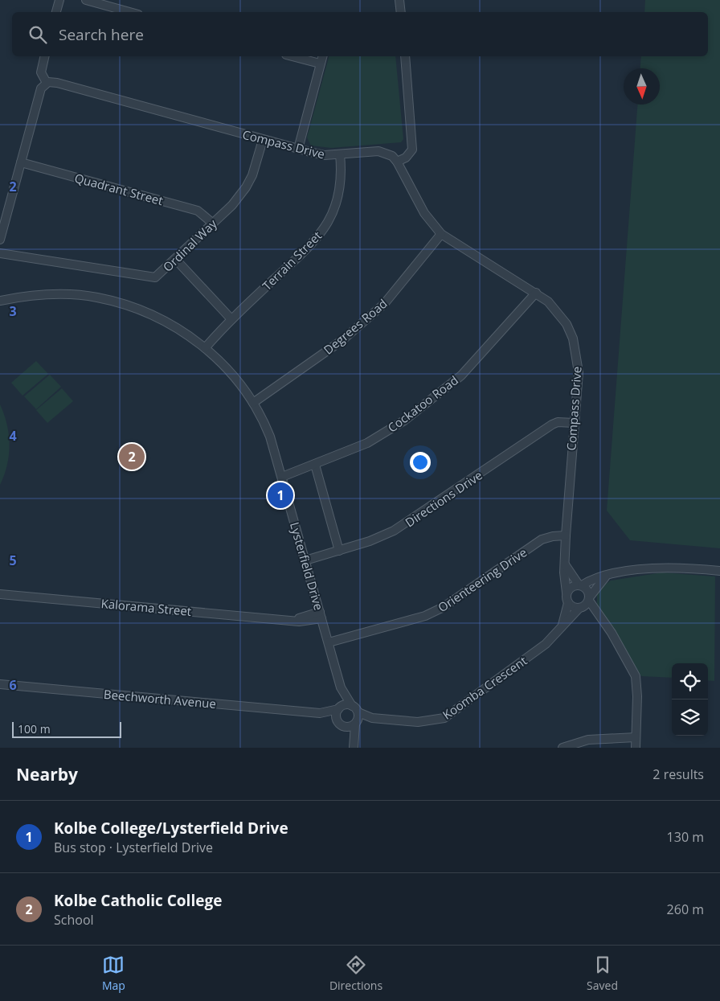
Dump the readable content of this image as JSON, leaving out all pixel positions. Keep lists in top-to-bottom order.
{
  "streets": {
    "street": [
      "Compass Drive",
      "Quadrant Street",
      "Ordinal Way",
      "Terrain Street",
      "Degrees Road",
      "Cockatoo Road",
      "Directions Drive",
      "Lysterfield Drive",
      "Orienteering Drive",
      "Kalorama Street",
      "Koomba Crescent",
      "Beechworth Avenue"
    ]
  },
  "crossings": [
    ["Compass Drive", "Ordinal Way"],
    ["Compass Drive", "Terrain Street"],
    ["Compass Drive", "Degrees Road"],
    ["Compass Drive", "Cockatoo Road"],
    ["Compass Drive", "Directions Drive"],
    ["Compass Drive", "Orienteering Drive"],
    ["Compass Drive", "Koomba Crescent"],
    ["Quadrant Street", "Ordinal Way"],
    ["Terrain Street", "Lysterfield Drive"],
    ["Degrees Road", "Lysterfield Drive"],
    ["Cockatoo Road", "Lysterfield Drive"],
    ["Directions Drive", "Lysterfield Drive"],
    ["Lysterfield Drive", "Orienteering Drive"],
    ["Lysterfield Drive", "Kalorama Street"],
    ["Lysterfield Drive", "Koomba Crescent"],
    ["Lysterfield Drive", "Beechworth Avenue"],
    ["Koomba Crescent", "Beechworth Avenue"]
  ],
  "scale_bar": "100 m",
  "north": "bottom",
  "page": {
    "search": "Search here",
    "pins": ["2", "1"],
    "scale": "100 m",
    "heading": ["Nearby", "2 results"],
    "list": [
      {
        "mark": "1",
        "name": "Kolbe College/Lysterfield Drive",
        "note": "Bus stop · Lysterfield Drive",
        "value": "130 m"
      },
      {
        "mark": "2",
        "name": "Kolbe Catholic College",
        "note": "School",
        "value": "260 m"
      }
    ],
    "nav": ["Map", "Directions", "Saved"]
  },
  "grid": {
    "rows": [
      "2",
      "3",
      "4",
      "5",
      "6"
    ]
  }
}
